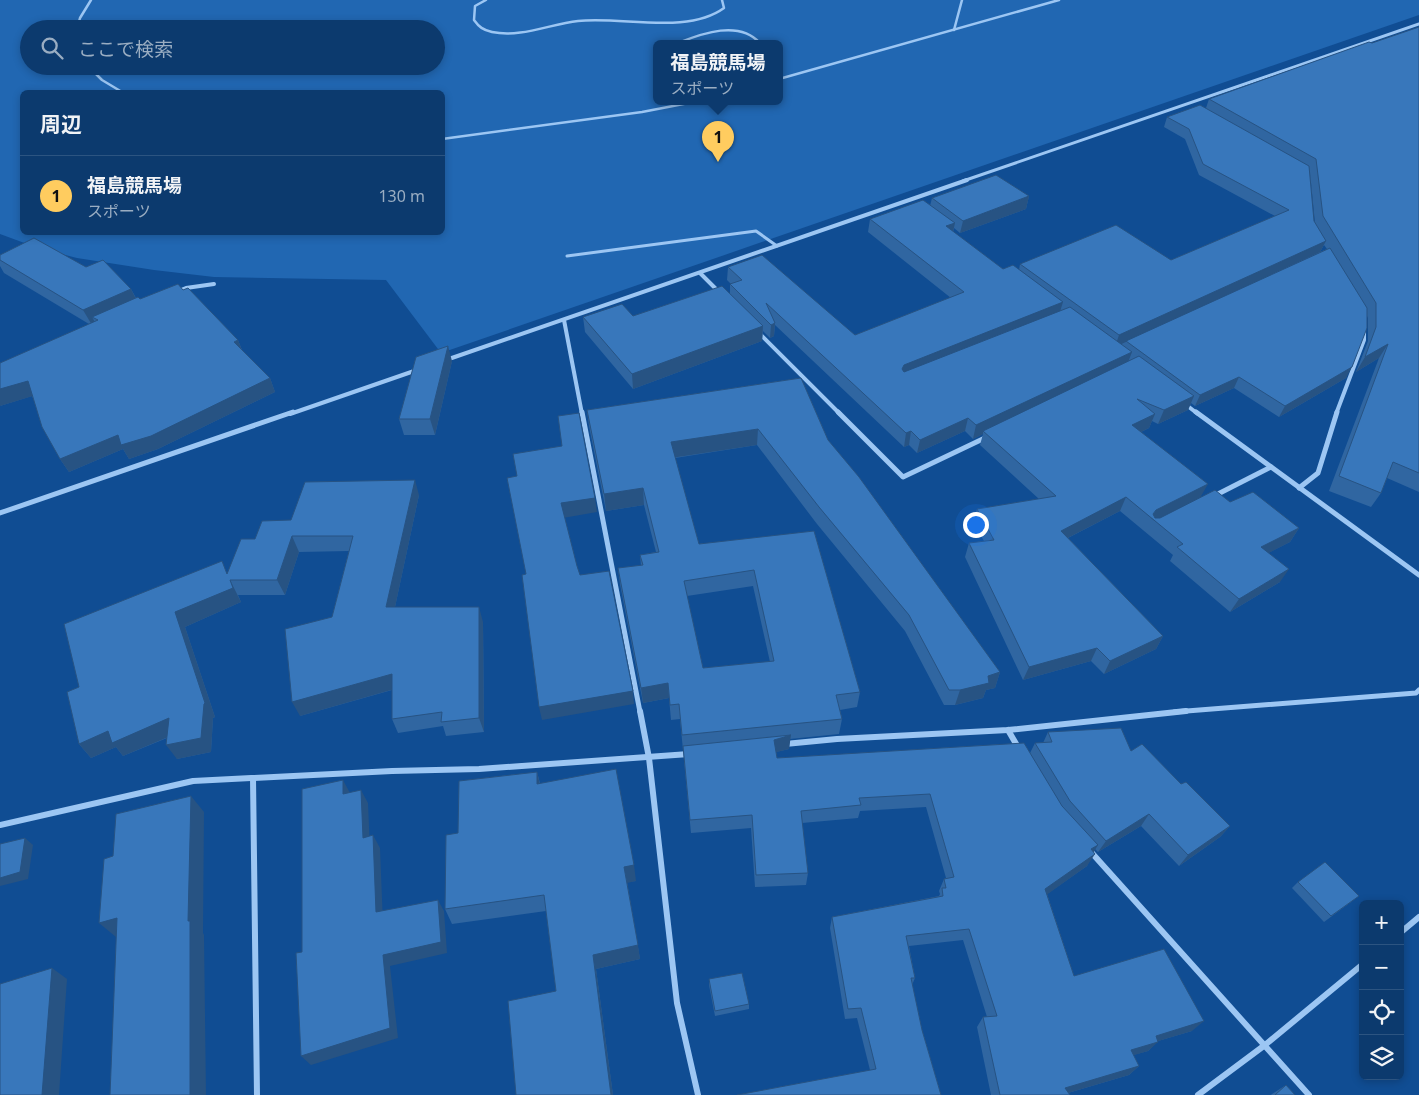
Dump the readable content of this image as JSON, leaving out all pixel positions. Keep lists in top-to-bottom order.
{
  "page": {
    "search": "ここで検索",
    "popup": ["福島競馬場", "スポーツ"],
    "heading": "周辺",
    "pins": "1",
    "list": [
      {
        "mark": "1",
        "name": "福島競馬場",
        "note": "スポーツ",
        "value": "130 m"
      }
    ],
    "map_buttons": ["+", "−"]
  }
}
